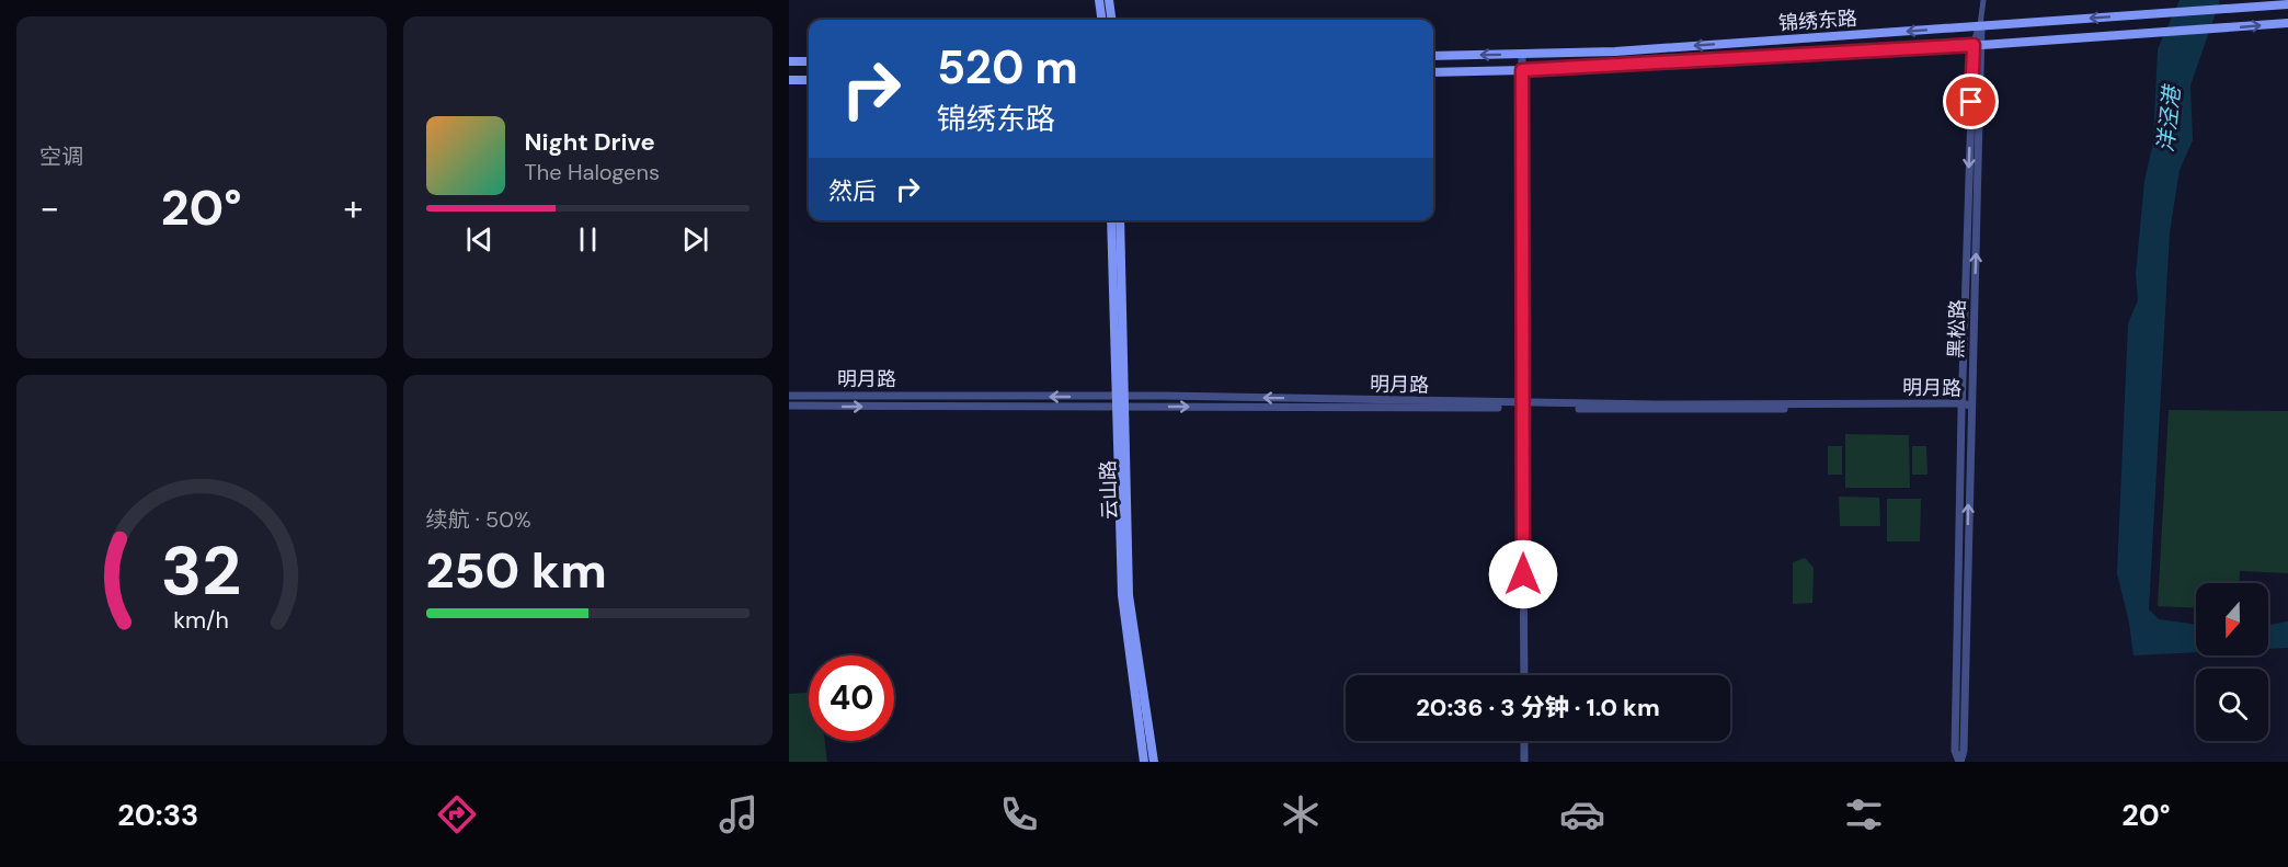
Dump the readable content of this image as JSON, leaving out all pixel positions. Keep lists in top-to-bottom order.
{
  "streets": {
    "main road": ["锦绣东路", "云山路"],
    "street": ["黑松路", "明月路"]
  },
  "crossings": [
    ["锦绣东路", "黑松路"],
    ["黑松路", "明月路"],
    ["明月路", "云山路"]
  ],
  "water": ["洋泾港"],
  "north": "bottom",
  "page": {
    "tile": [
      "空调",
      ["续航 · 50%", "250 km"]
    ],
    "turn": ["520 m", "锦绣东路"],
    "song": ["Night Drive", "The Halogens"],
    "then": "然后",
    "heat": ["−", "20°", "+"],
    "limit": "40",
    "trip": "20:36 · 3 分钟 · 1.0 km",
    "tabs": ["20:33", "20°"],
    "gauge": ["32", "km/h"]
  }
}
